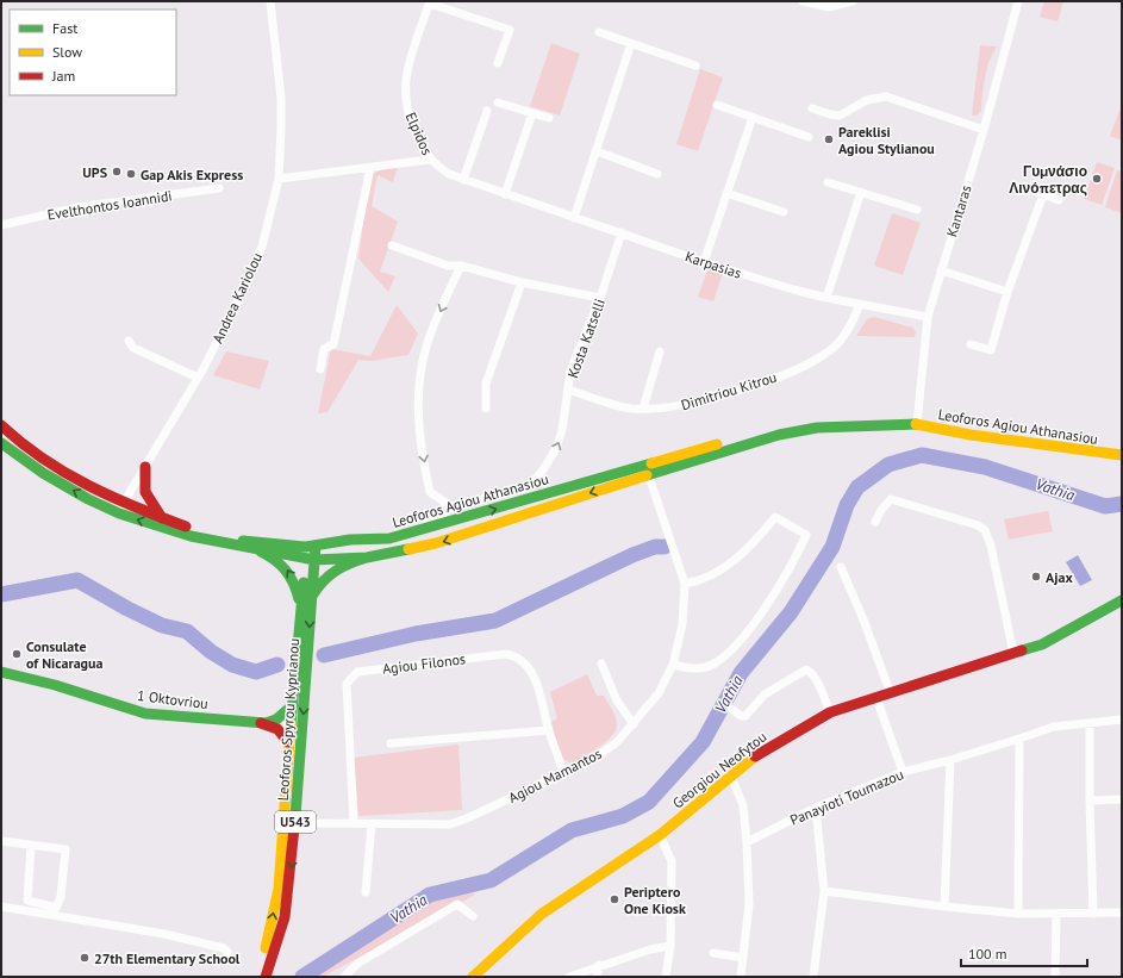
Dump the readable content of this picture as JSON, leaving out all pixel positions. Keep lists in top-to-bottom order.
{
  "streets": {
    "main road": [
      "Leoforos Agiou Athanasiou",
      "1 Oktovriou",
      "Leoforos Spyrou Kyprianou",
      "Georgiou Neofytou",
      "U543"
    ],
    "street": [
      "Elpidos",
      "Evelthontos Ioannidi",
      "Kantaras",
      "Karpasias",
      "Andrea Kariolou",
      "Kosta Katselli",
      "Dimitriou Kitrou",
      "Agiou Filonos",
      "Agiou Mamantos",
      "Panayioti Toumazou"
    ]
  },
  "crossings": [
    ["Elpidos", "Karpasias"],
    ["Kantaras", "Karpasias"],
    ["Kantaras", "Leoforos Agiou Athanasiou"],
    ["Karpasias", "Kosta Katselli"],
    ["Karpasias", "Dimitriou Kitrou"],
    ["Andrea Kariolou", "Leoforos Agiou Athanasiou"],
    ["Kosta Katselli", "Dimitriou Kitrou"],
    ["Kosta Katselli", "Leoforos Agiou Athanasiou"],
    ["Leoforos Agiou Athanasiou", "Leoforos Spyrou Kyprianou"],
    ["Leoforos Agiou Athanasiou", "Agiou Mamantos"],
    ["Agiou Filonos", "Agiou Mamantos"],
    ["1 Oktovriou", "Leoforos Spyrou Kyprianou"]
  ],
  "one_way": ["Kosta Katselli"],
  "water": ["Vathia"],
  "places": [
    "Pareklisi Agiou Stylianou",
    "UPS",
    "Gap Akis Express",
    "Γυμνάσιο Λινόπετρας",
    "Ajax",
    "Consulate of Nicaragua",
    "Periptero One Kiosk",
    "27th Elementary School"
  ],
  "legend": ["Fast", "Slow", "Jam"],
  "scale_bar": "100 m"
}
